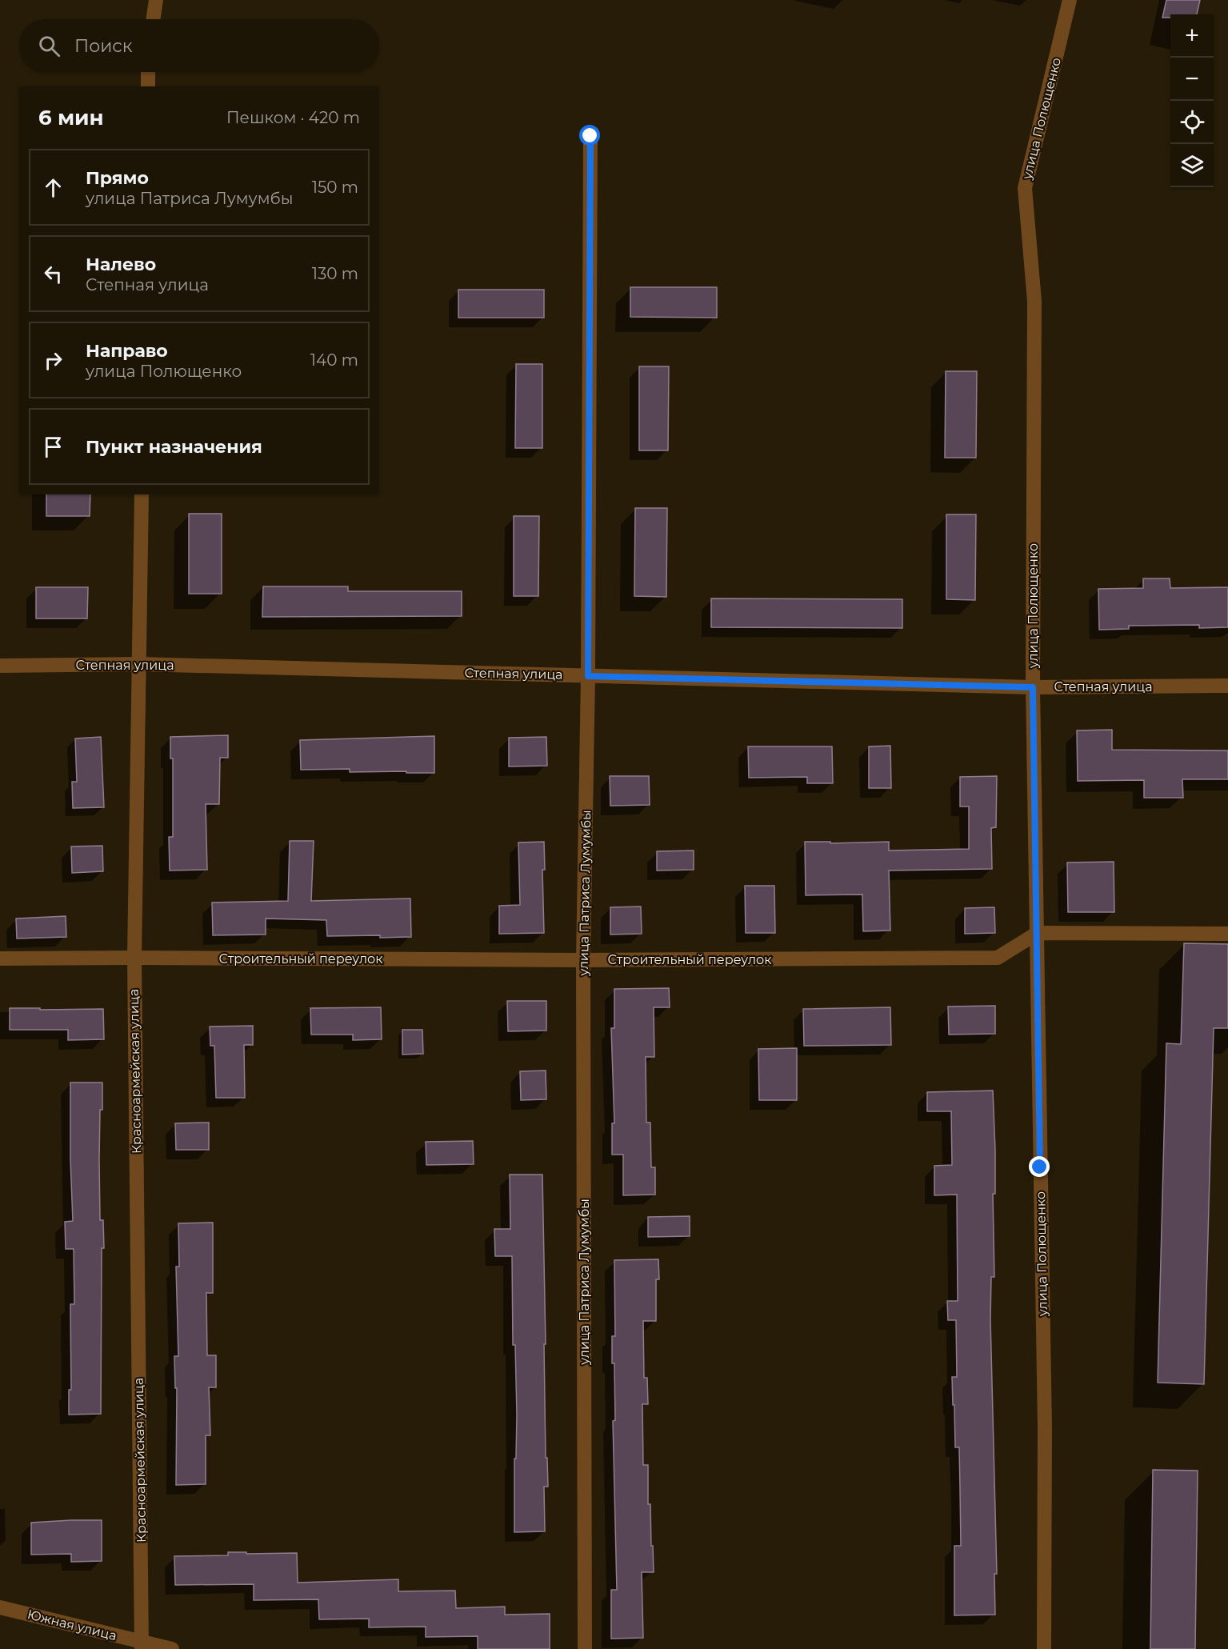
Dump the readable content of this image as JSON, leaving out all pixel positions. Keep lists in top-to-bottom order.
{
  "streets": {
    "street": [
      "улица Полющенко",
      "Степная улица",
      "улица Патриса Лумумбы",
      "Строительный переулок",
      "Красноармейская улица",
      "Южная улица"
    ]
  },
  "crossings": [
    ["улица Полющенко", "Степная улица"],
    ["улица Полющенко", "Строительный переулок"],
    ["Степная улица", "улица Патриса Лумумбы"],
    ["Степная улица", "Красноармейская улица"],
    ["улица Патриса Лумумбы", "Строительный переулок"],
    ["Строительный переулок", "Красноармейская улица"],
    ["Красноармейская улица", "Южная улица"]
  ],
  "page": {
    "map_buttons": ["+", "−"],
    "search": "Поиск",
    "heading": ["6 мин", "Пешком · 420 m"],
    "list": [
      ["Прямо", "улица Патриса Лумумбы", "150 m"],
      ["Налево", "Степная улица", "130 m"],
      ["Направо", "улица Полющенко", "140 m"],
      "Пункт назначения"
    ]
  }
}
